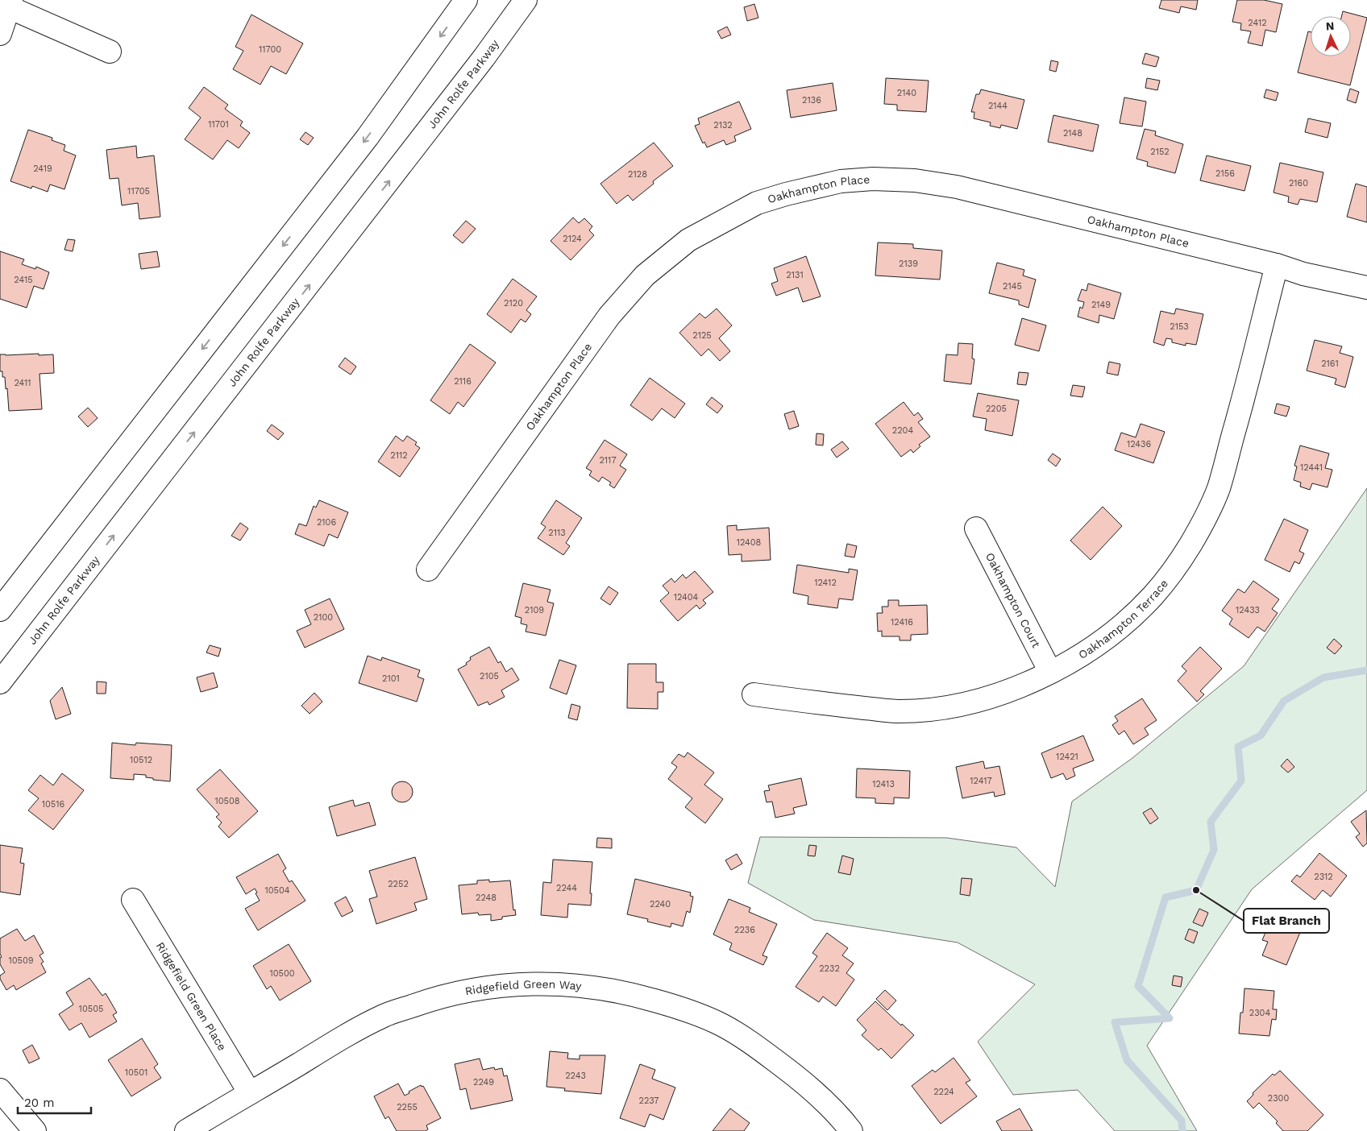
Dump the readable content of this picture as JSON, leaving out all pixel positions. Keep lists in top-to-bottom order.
{
  "streets": {
    "street": [
      "John Rolfe Parkway",
      "Oakhampton Place",
      "Oakhampton Court",
      "Oakhampton Terrace",
      "Ridgefield Green Way",
      "Ridgefield Green Place"
    ]
  },
  "crossings": [
    ["Oakhampton Place", "Oakhampton Terrace"],
    ["Oakhampton Court", "Oakhampton Terrace"],
    ["Ridgefield Green Way", "Ridgefield Green Place"]
  ],
  "places": ["Flat Branch"],
  "house_numbers": [
    "2412",
    "11700",
    "2140",
    "2136",
    "2144",
    "11701",
    "2132",
    "2148",
    "2152",
    "2419",
    "2156",
    "2128",
    "2160",
    "11705",
    "2124",
    "2139",
    "2131",
    "2415",
    "2145",
    "2120",
    "2149",
    "2153",
    "2125",
    "2161",
    "2116",
    "2411",
    "2205",
    "2204",
    "12436",
    "2112",
    "2117",
    "12441",
    "2106",
    "2113",
    "12408",
    "12412",
    "12404",
    "2109",
    "12433",
    "2100",
    "12416",
    "2105",
    "2101",
    "12421",
    "10512",
    "12417",
    "12413",
    "10508",
    "10516",
    "2312",
    "2252",
    "2244",
    "10504",
    "2248",
    "2240",
    "2236",
    "10509",
    "2232",
    "10500",
    "10505",
    "2304",
    "10501",
    "2243",
    "2249",
    "2224",
    "2300",
    "2237",
    "2255"
  ],
  "scale_bar": "20 m",
  "north": "top"
}
